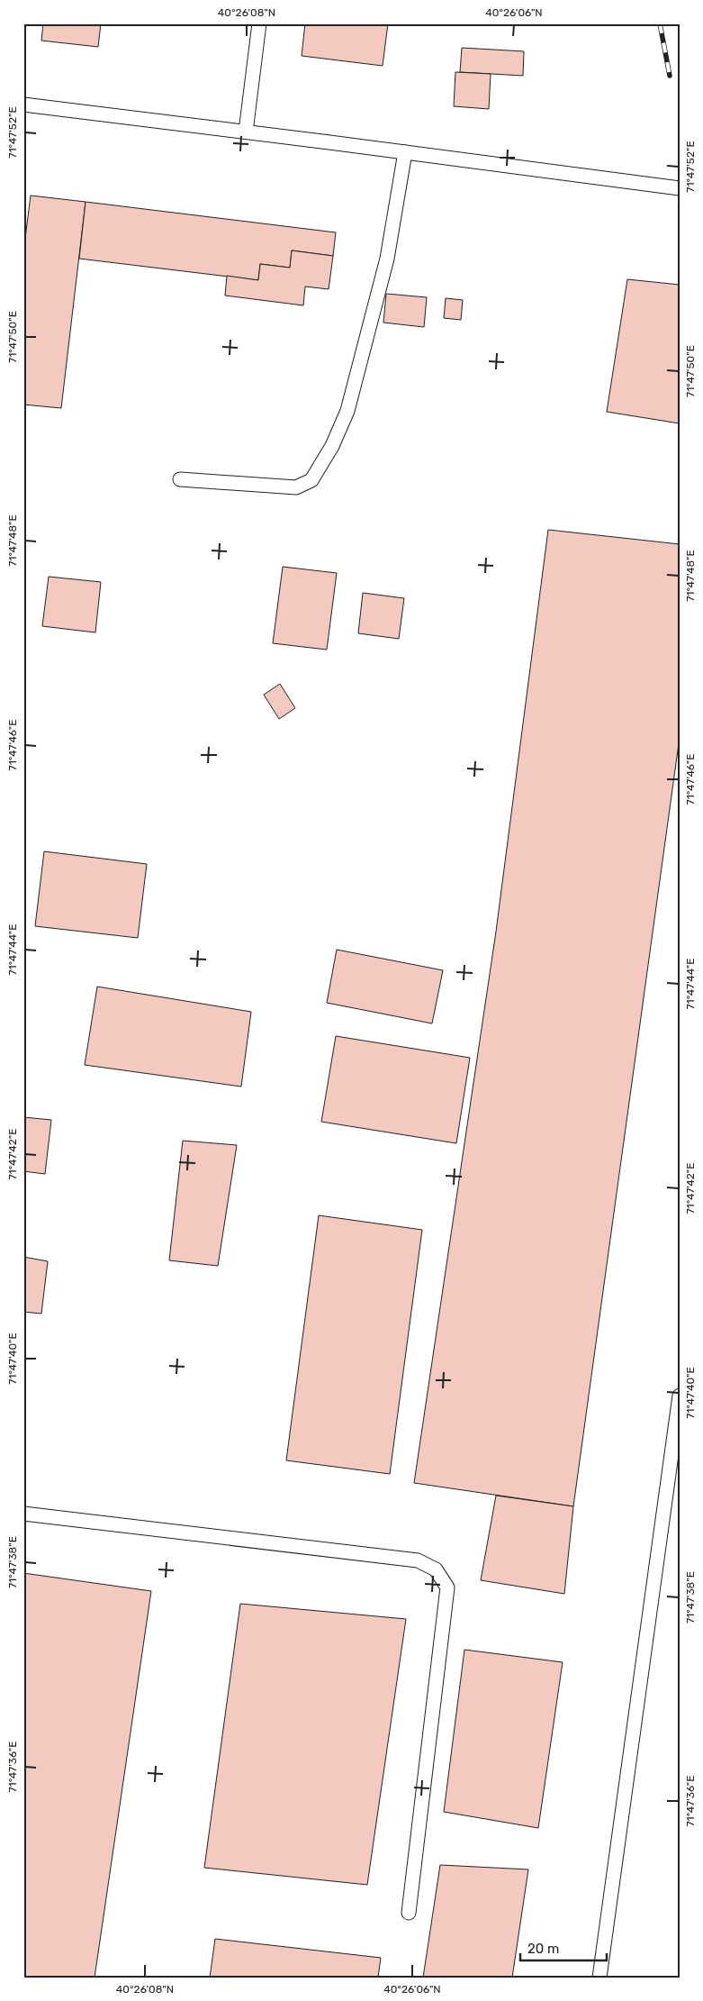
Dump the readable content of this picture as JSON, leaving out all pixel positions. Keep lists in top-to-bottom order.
{
  "scale_bar": "20 m",
  "coordinates": [
    "40°26'08\"N",
    "40°26'06\"N",
    "71°47'52\"E",
    "71°47'50\"E",
    "71°47'48\"E",
    "71°47'46\"E",
    "71°47'44\"E",
    "71°47'42\"E",
    "71°47'40\"E",
    "71°47'38\"E",
    "71°47'36\"E"
  ]
}
